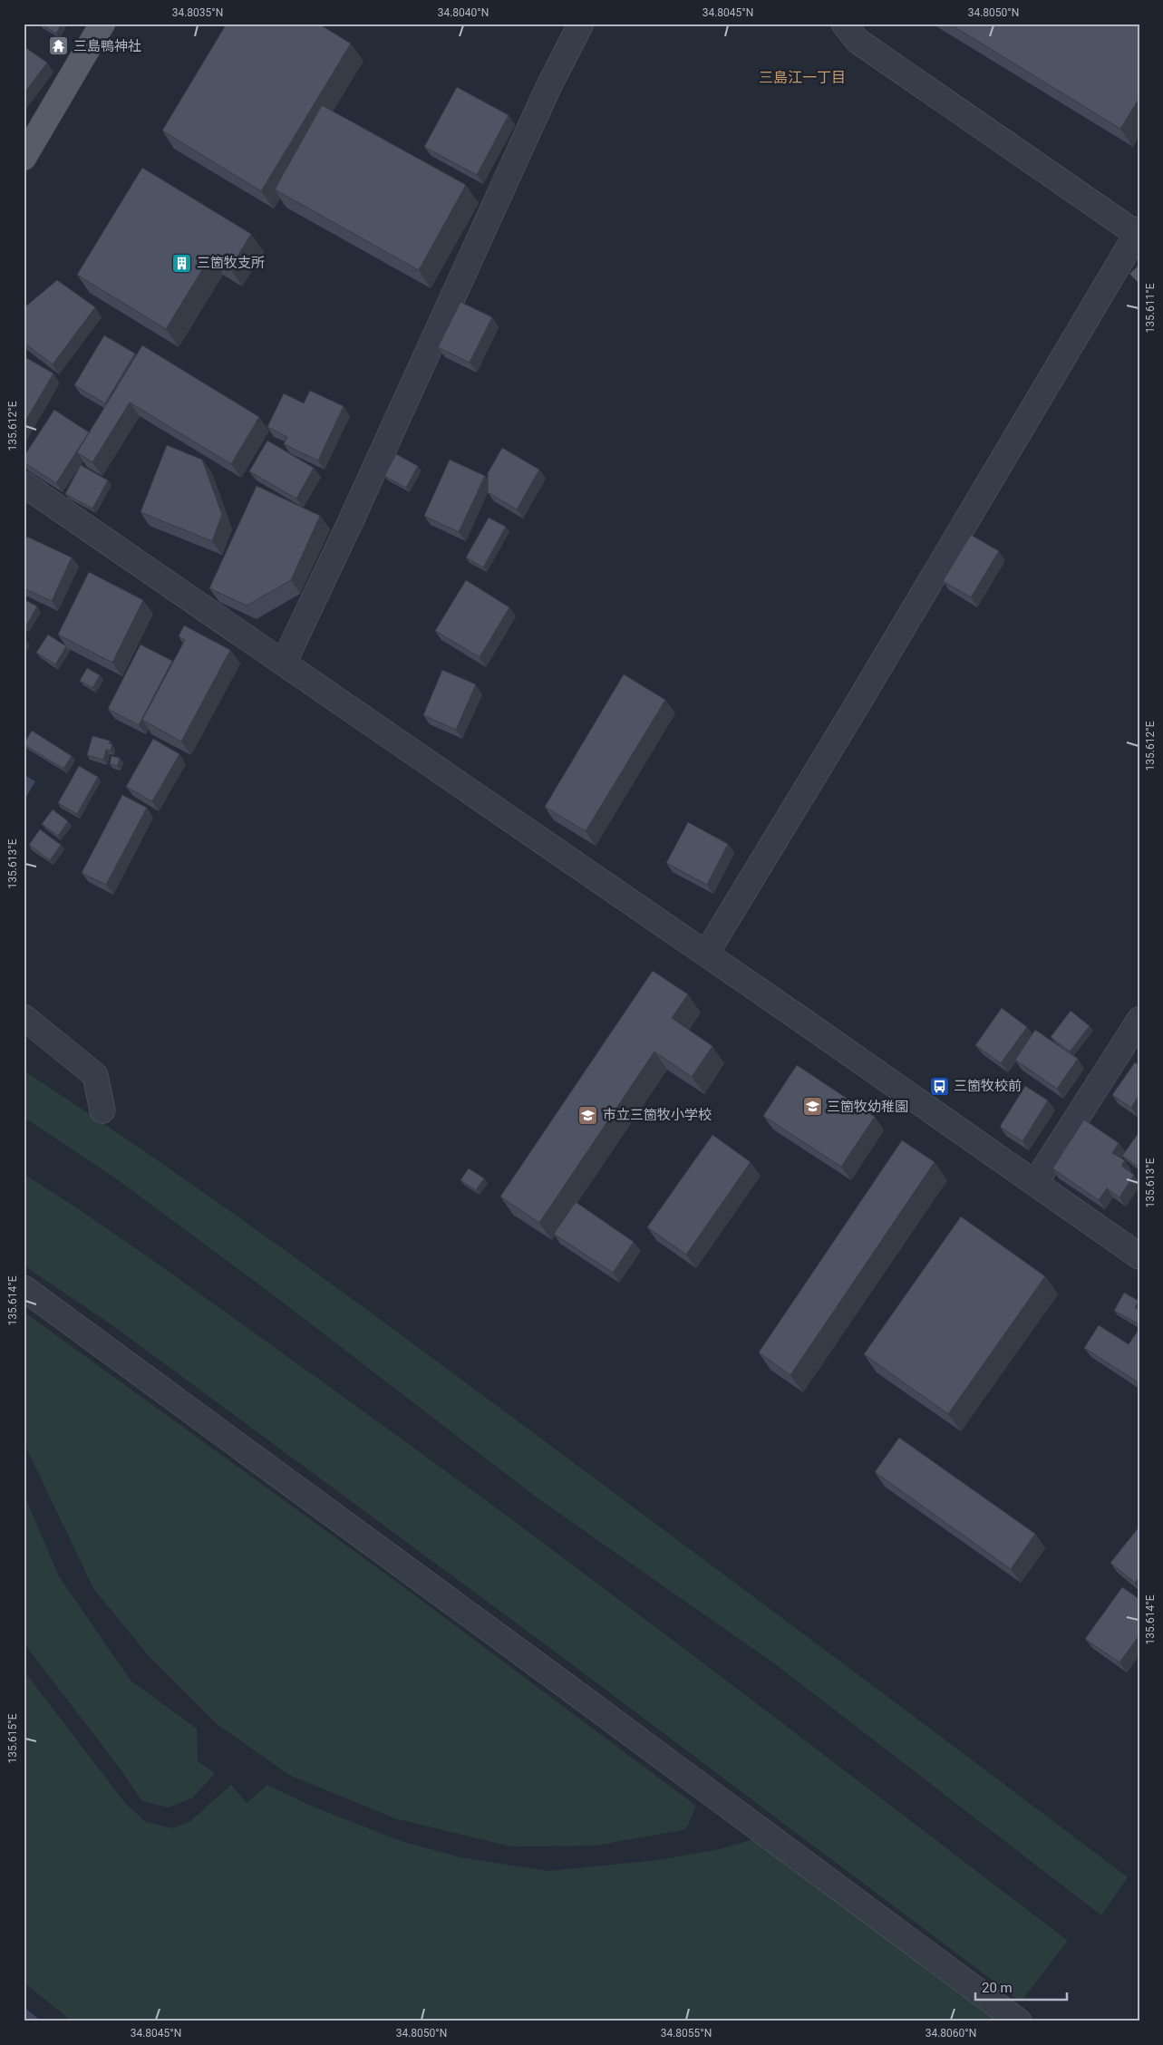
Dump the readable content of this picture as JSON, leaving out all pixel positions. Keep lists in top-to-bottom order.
{
  "districts": ["三島江一丁目"],
  "places": {
    "temple": ["三島鴨神社"],
    "building": ["三箇牧支所"],
    "bus stop": ["三箇牧校前"],
    "school or university": ["三箇牧幼稚園", "市立三箇牧小学校"]
  },
  "scale_bar": "20 m",
  "coordinates": [
    "34.8035°N",
    "34.8040°N",
    "34.8045°N",
    "34.8050°N",
    "135.611°E",
    "135.612°E",
    "135.613°E",
    "135.614°E",
    "135.615°E",
    "34.8055°N",
    "34.8060°N"
  ]
}
